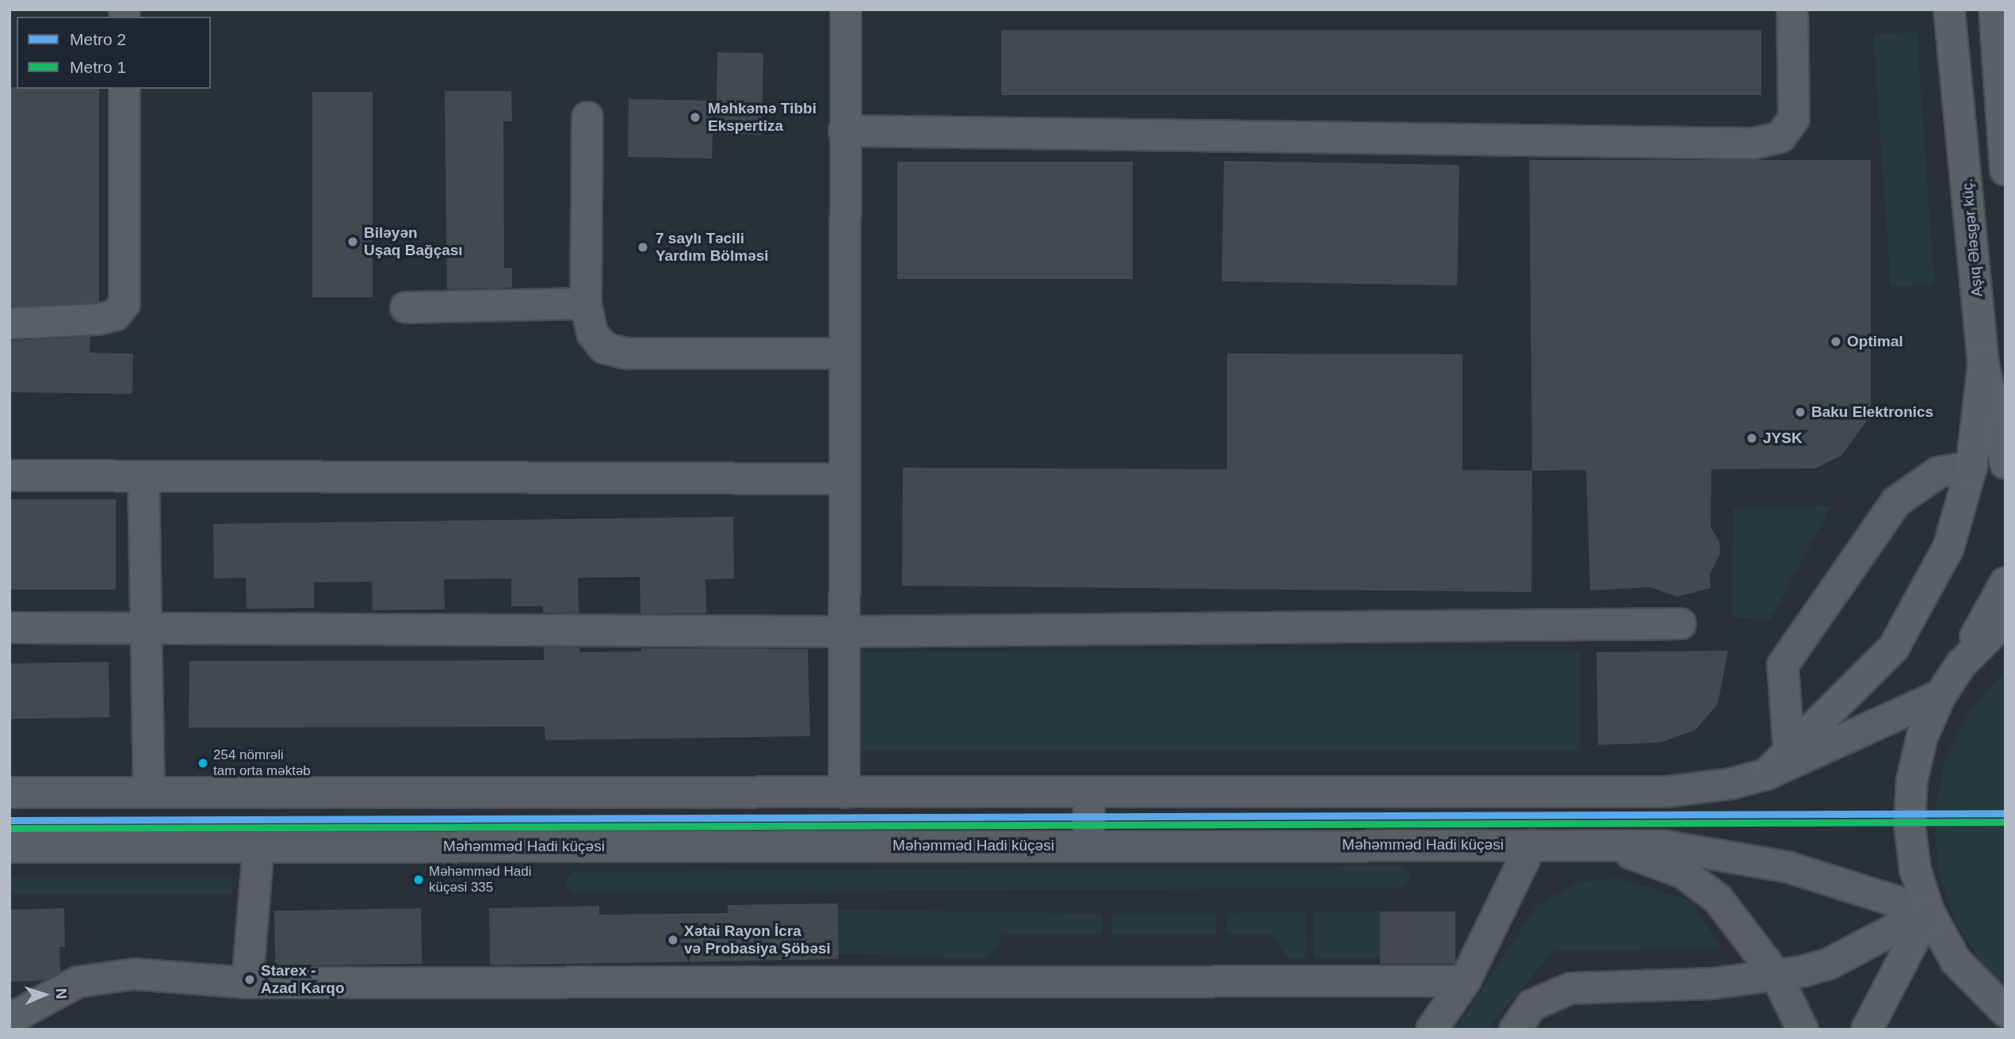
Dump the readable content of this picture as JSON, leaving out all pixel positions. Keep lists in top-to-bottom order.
{
  "streets": {
    "main road": ["Aşıq Ələsgər küç."],
    "street": ["Məhəmməd Hadi küçəsi"]
  },
  "places": [
    "Məhkəmə Tibbi Ekspertiza",
    "Biləyən Uşaq Bağçası",
    "7 saylı Təcili Yardım Bölməsi",
    "Optimal",
    "Baku Elektronics",
    "JYSK",
    "254 nömrəli tam orta məktəb",
    "Məhəmməd Hadi küçəsi 335",
    "Xətai Rayon İcra və Probasiya Şöbəsi",
    "Starex - Azad Karqo"
  ],
  "lines": ["metro line 2", "metro line 1"],
  "legend": ["Metro 2", "Metro 1"],
  "north": "right"
}
